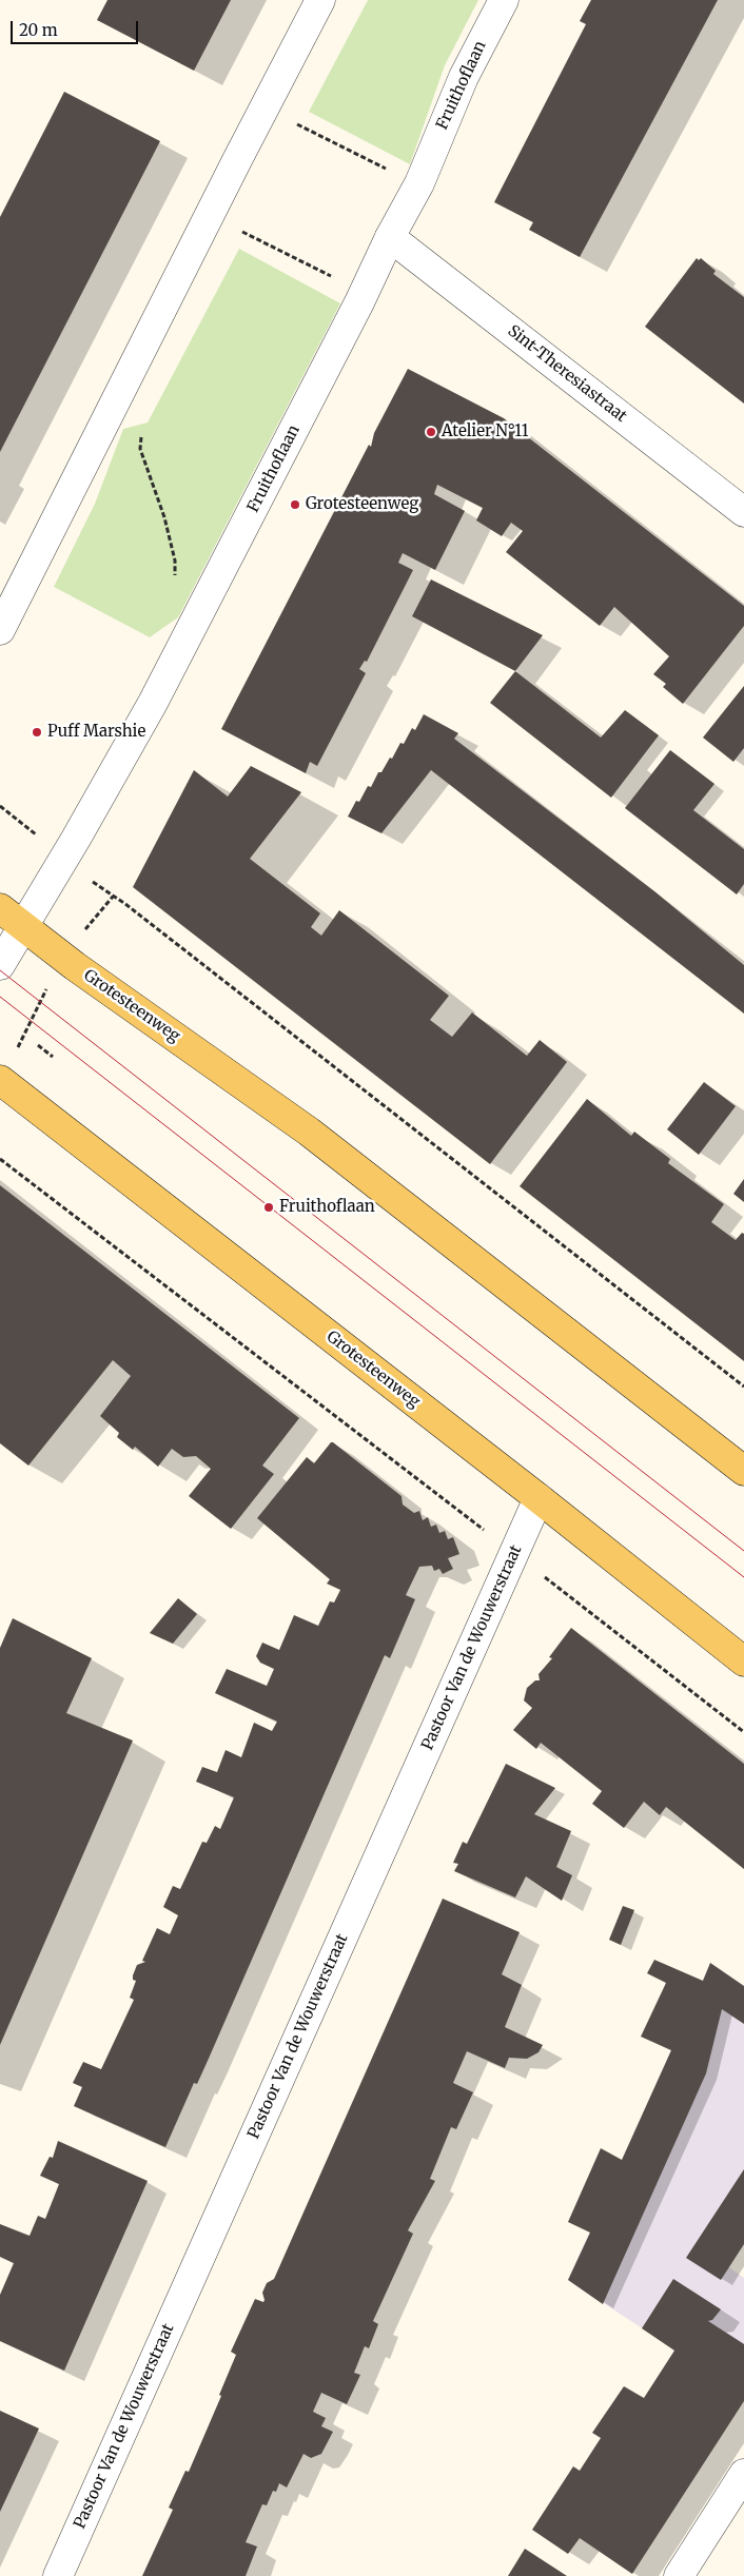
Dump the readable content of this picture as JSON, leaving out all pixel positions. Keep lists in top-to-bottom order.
{
  "streets": {
    "main road": ["Grotesteenweg"],
    "street": ["Fruithoflaan", "Sint-Theresiastraat", "Pastoor Van de Wouwerstraat"]
  },
  "crossings": [
    ["Fruithoflaan", "Sint-Theresiastraat"],
    ["Fruithoflaan", "Grotesteenweg"],
    ["Grotesteenweg", "Pastoor Van de Wouwerstraat"]
  ],
  "places": [
    "Atelier N°11",
    "Grotesteenweg",
    "Puff Marshie",
    "Fruithoflaan"
  ],
  "scale_bar": "20 m"
}
